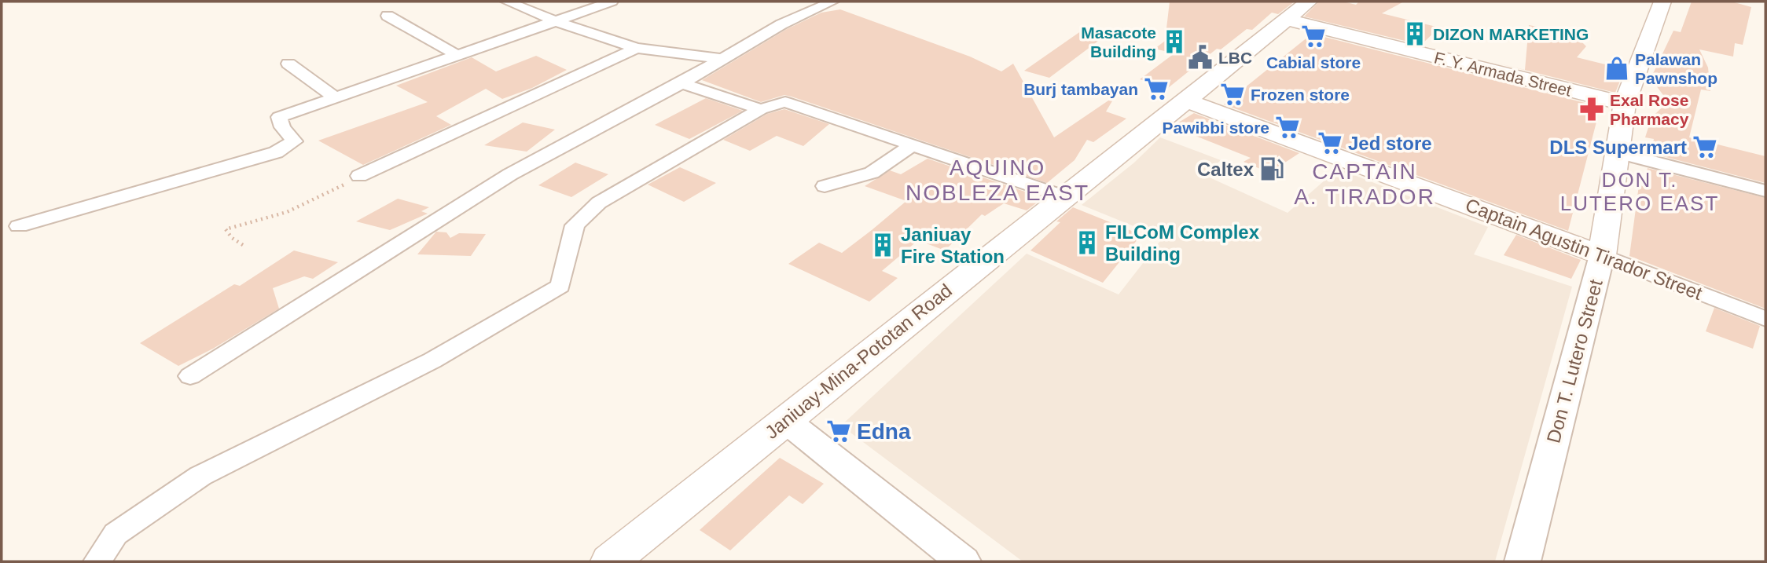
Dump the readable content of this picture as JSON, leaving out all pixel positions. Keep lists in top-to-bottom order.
{
  "streets": {
    "main road": [
      "F. Y. Armada Street",
      "Captain Agustin Tirador Street",
      "Janiuay-Mina-Pototan Road",
      "Don T. Lutero Street"
    ]
  },
  "crossings": [
    ["F. Y. Armada Street", "Janiuay-Mina-Pototan Road"],
    ["F. Y. Armada Street", "Don T. Lutero Street"],
    ["Captain Agustin Tirador Street", "Janiuay-Mina-Pototan Road"],
    ["Captain Agustin Tirador Street", "Don T. Lutero Street"]
  ],
  "districts": ["AQUINO NOBLEZA EAST", "CAPTAIN A. TIRADOR", "DON T. LUTERO EAST"],
  "places": {
    "building": [
      "DIZON MARKETING",
      "Masacote Building",
      "FILCoM Complex Building",
      "Janiuay Fire Station"
    ],
    "supermarket": [
      "Cabial store",
      "Burj tambayan",
      "Frozen store",
      "Pawibbi store",
      "Jed store",
      "DLS Supermart",
      "Edna"
    ],
    "public building": ["LBC"],
    "shop": ["Palawan Pawnshop"],
    "pharmacy": ["Exal Rose Pharmacy"],
    "fuel station": ["Caltex"]
  }
}
